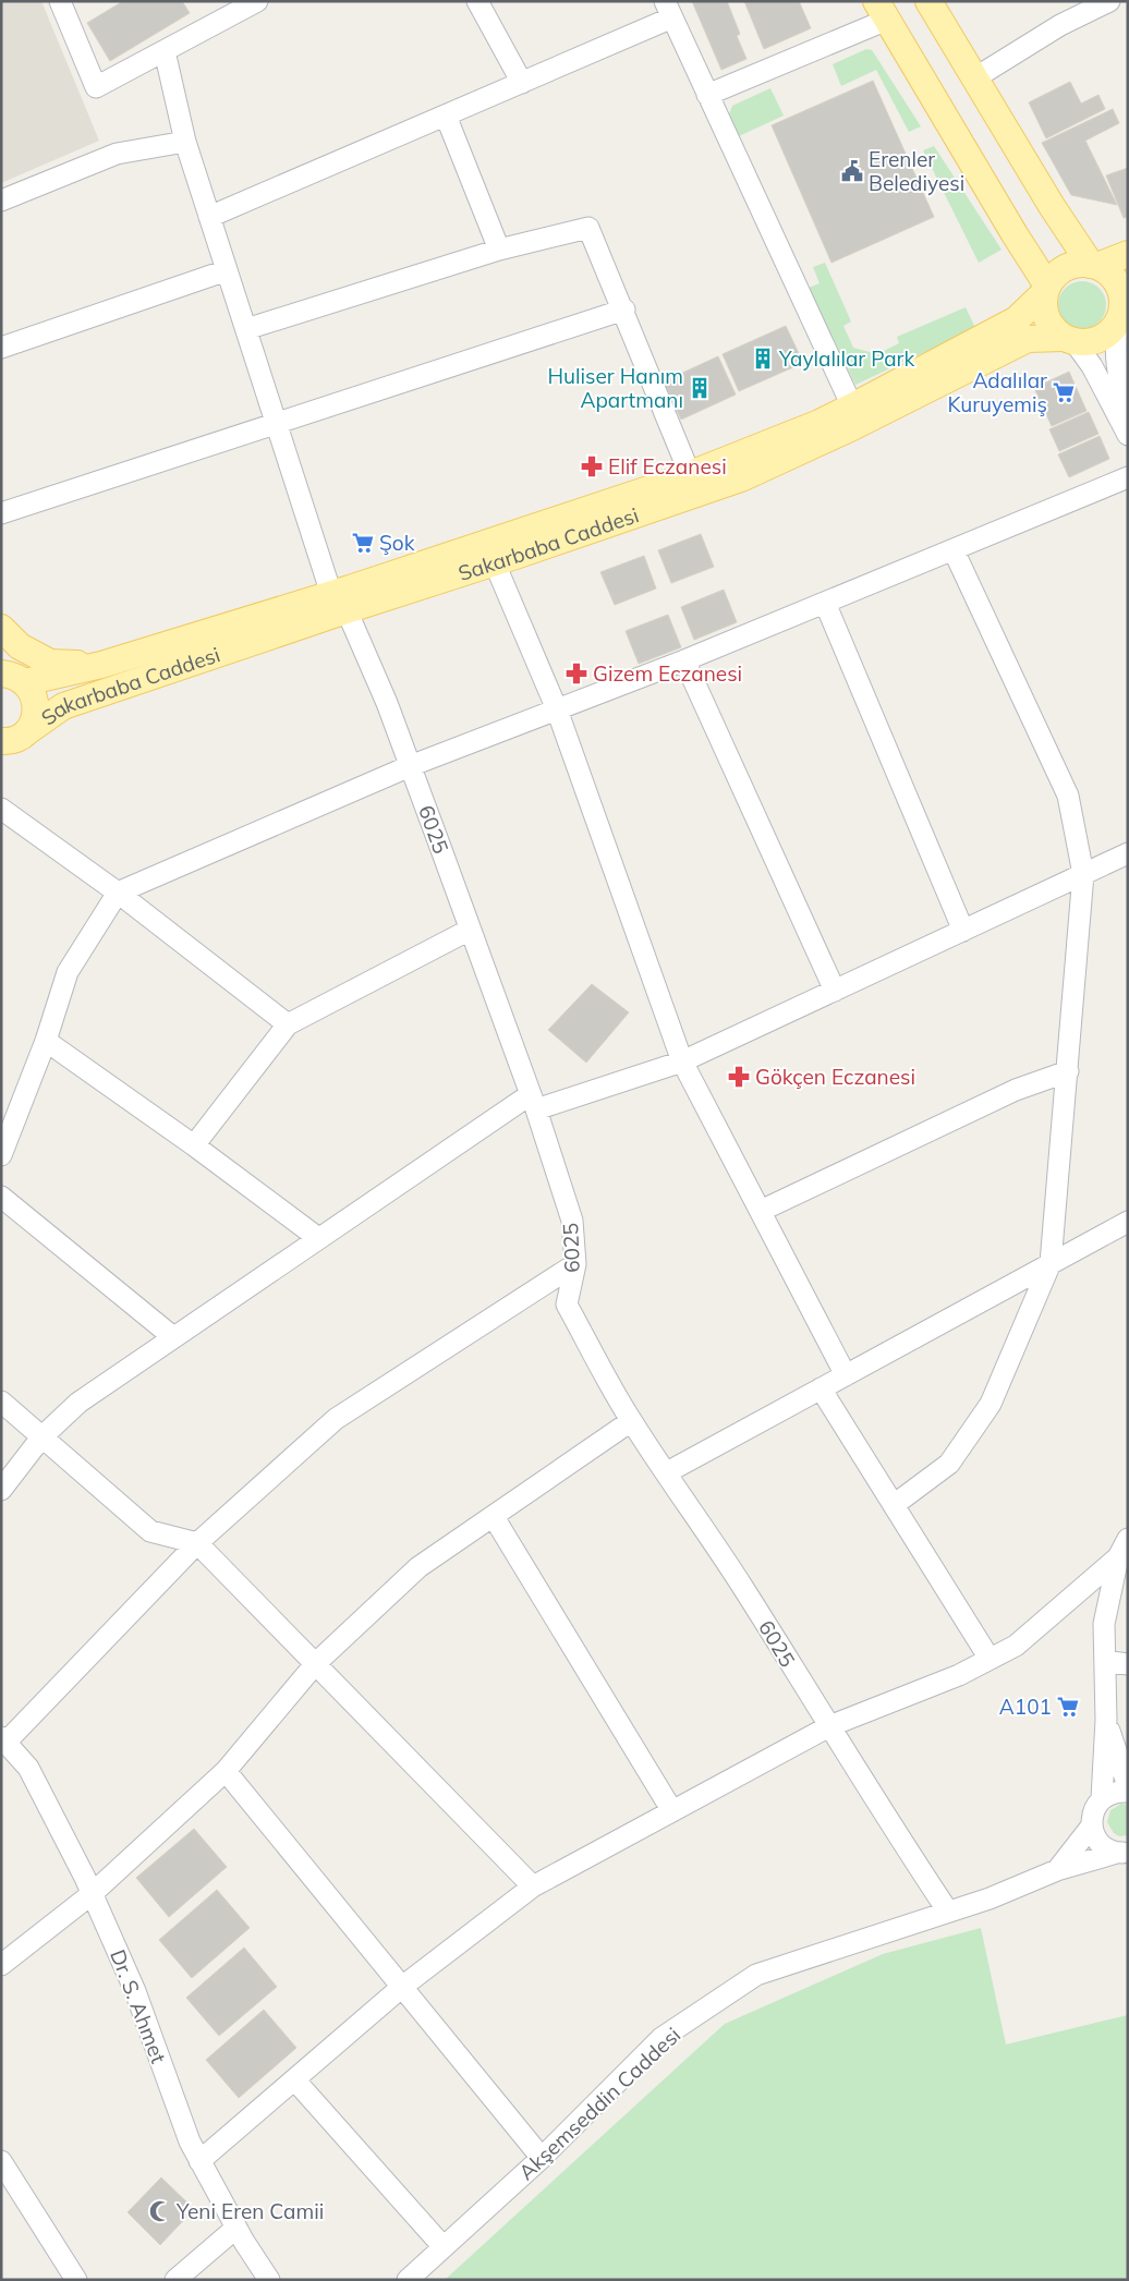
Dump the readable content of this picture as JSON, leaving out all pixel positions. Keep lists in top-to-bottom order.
{
  "streets": {
    "main road": ["Sakarbaba Caddesi"],
    "street": ["6025", "Dr. S. Ahmet", "Akşemseddin Caddesi"]
  },
  "crossings": [
    ["Sakarbaba Caddesi", "6025"],
    ["6025", "Akşemseddin Caddesi"]
  ],
  "places": {
    "public building": ["Erenler Belediyesi"],
    "building": ["Yaylalılar Park", "Huliser Hanım Apartmanı"],
    "supermarket": ["Adalılar Kuruyemiş", "Şok", "A101"],
    "pharmacy": ["Elif Eczanesi", "Gizem Eczanesi", "Gökçen Eczanesi"],
    "mosque": ["Yeni Eren Camii"]
  }
}
